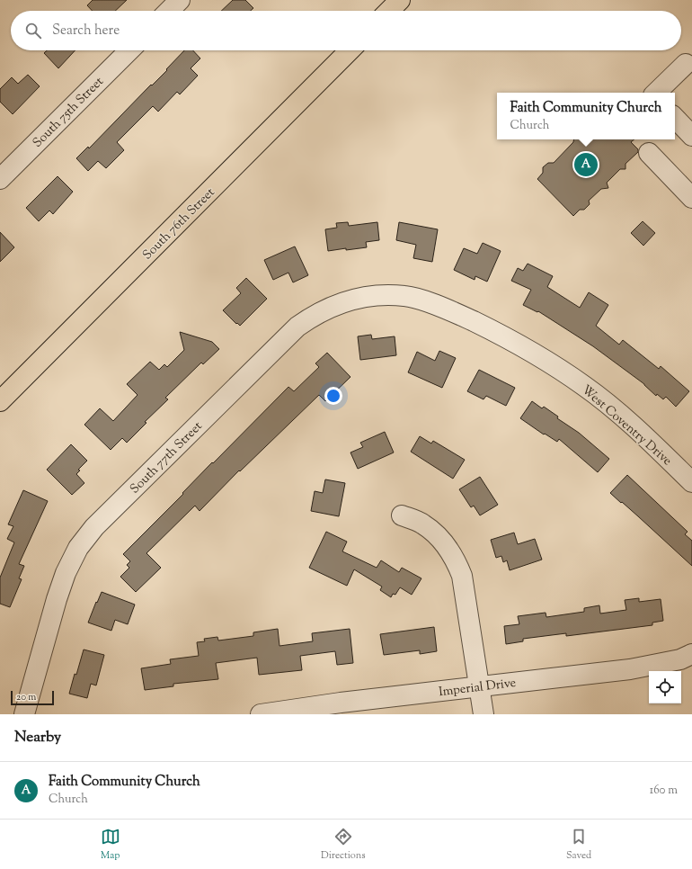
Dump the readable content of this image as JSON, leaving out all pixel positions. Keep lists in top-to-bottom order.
{
  "streets": {
    "main road": ["South 76th Street"],
    "street": [
      "South 75th Street",
      "West Coventry Drive",
      "South 77th Street",
      "Imperial Drive"
    ]
  },
  "crossings": [
    ["West Coventry Drive", "South 77th Street"]
  ],
  "scale_bar": "20 m",
  "page": {
    "search": "Search here",
    "popup": ["Faith Community Church", "Church"],
    "pins": "A",
    "scale": "20 m",
    "heading": "Nearby",
    "list": [
      {
        "mark": "A",
        "name": "Faith Community Church",
        "note": "Church",
        "value": "160 m"
      }
    ],
    "nav": ["Map", "Directions", "Saved"]
  }
}
